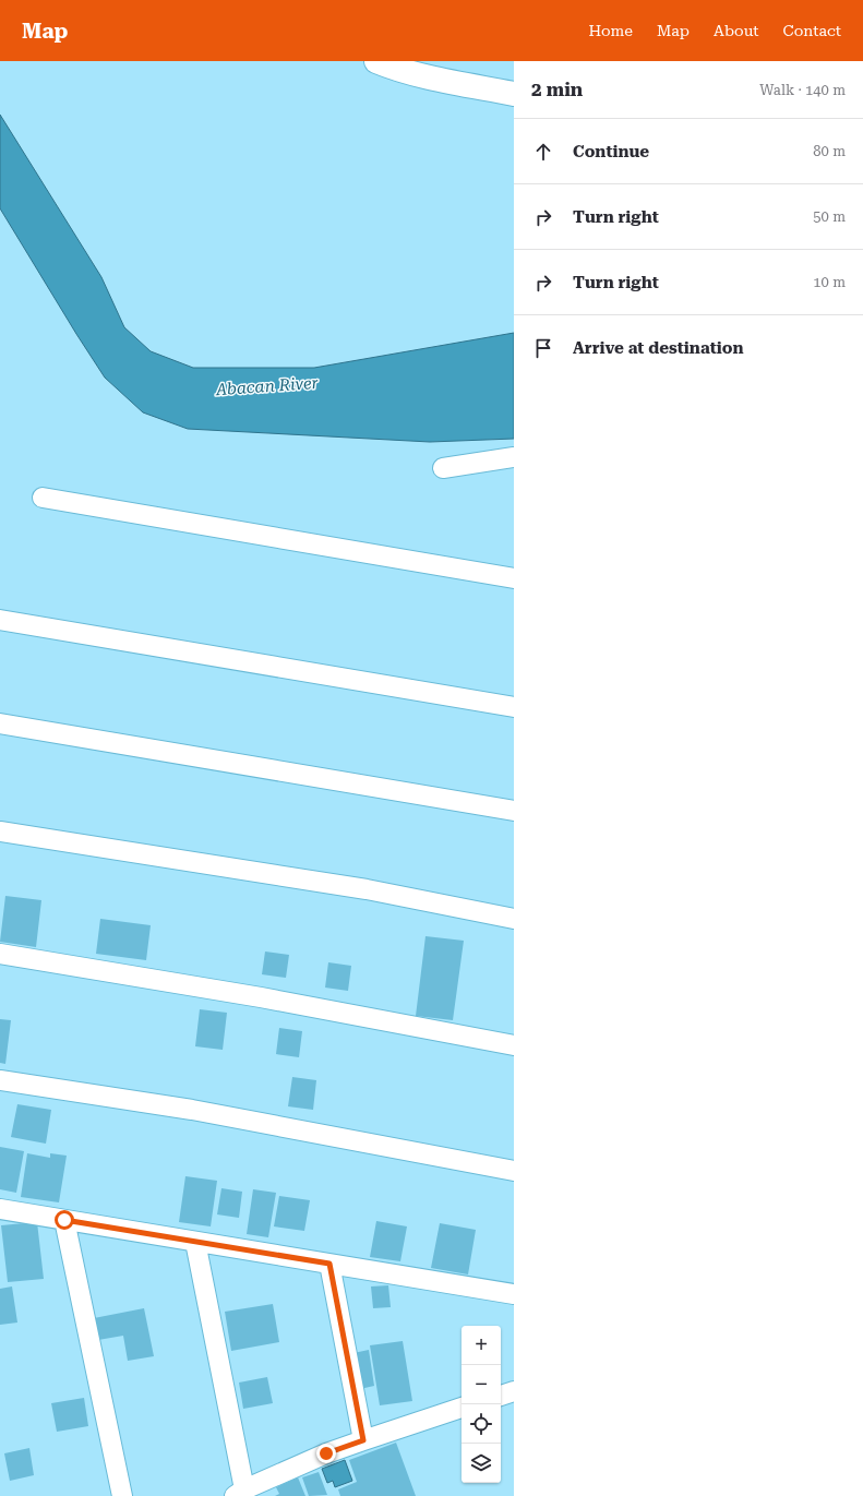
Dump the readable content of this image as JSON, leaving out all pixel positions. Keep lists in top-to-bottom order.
{
  "water": ["Abacan River"],
  "page": {
    "header": "Map",
    "nav": [
      "Home",
      "Map",
      "About",
      "Contact"
    ],
    "heading": ["2 min", "Walk · 140 m"],
    "list": [
      ["Continue", "80 m"],
      ["Turn right", "50 m"],
      ["Turn right", "10 m"],
      "Arrive at destination"
    ],
    "map_buttons": ["+", "−"]
  }
}
